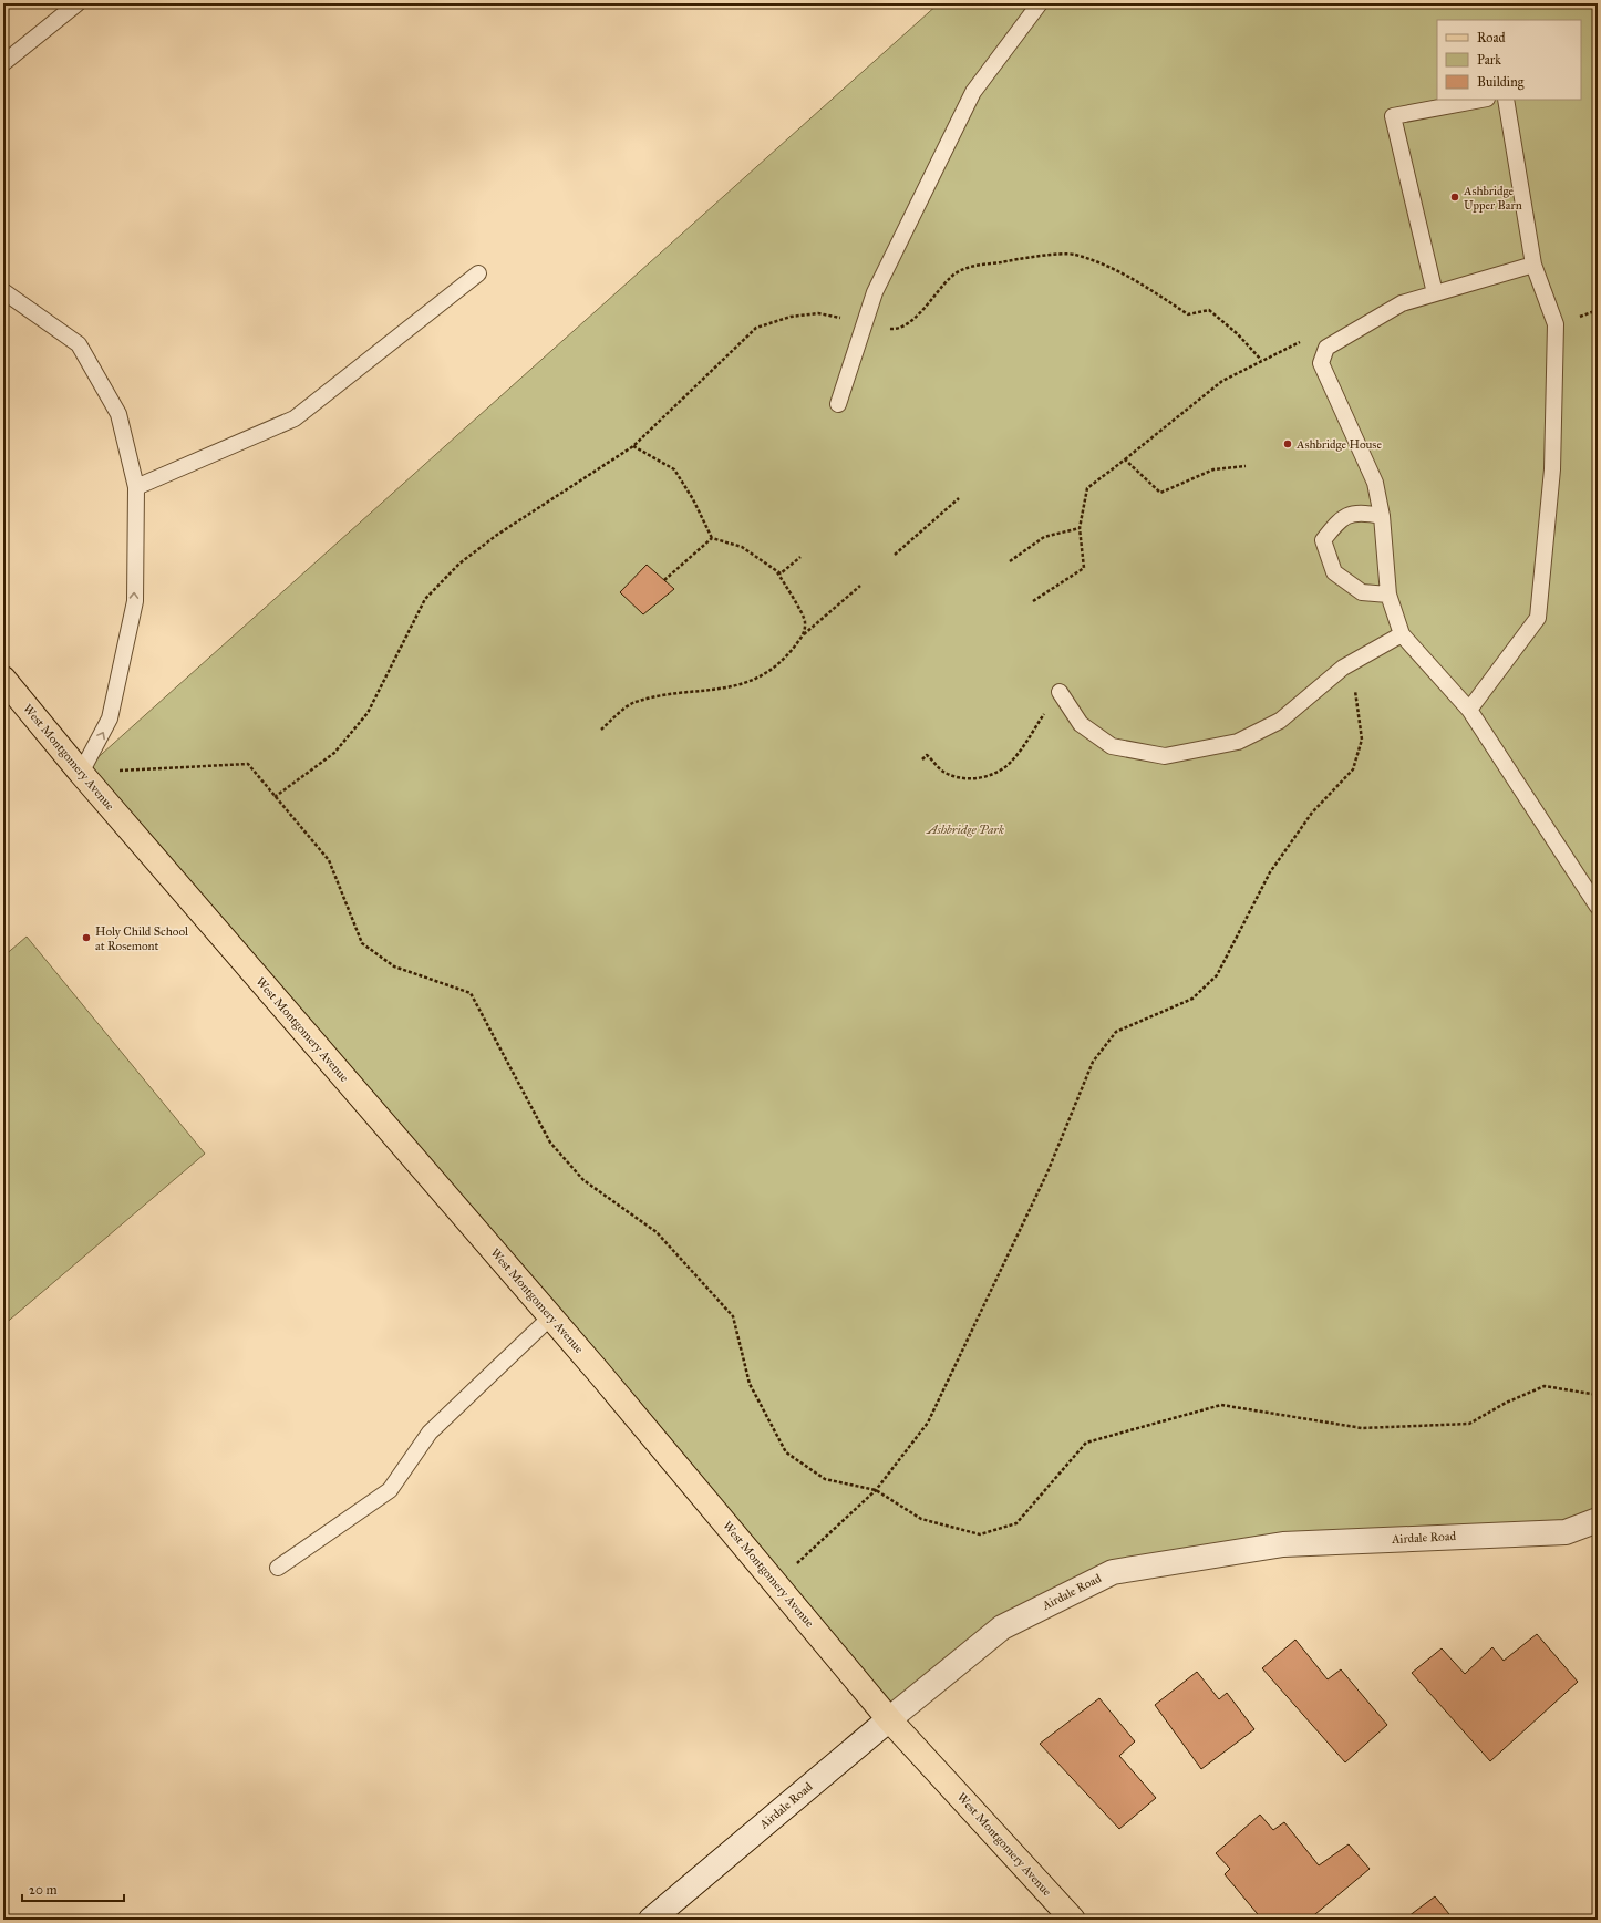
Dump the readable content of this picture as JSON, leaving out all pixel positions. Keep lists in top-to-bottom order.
{
  "streets": {
    "main road": ["West Montgomery Avenue"],
    "street": ["Airdale Road"]
  },
  "crossings": [
    ["West Montgomery Avenue", "Airdale Road"]
  ],
  "parks": ["Ashbridge Park"],
  "places": ["Ashbridge Upper Barn", "Ashbridge House", "Holy Child School at Rosemont"],
  "legend": ["Road", "Park", "Building"],
  "scale_bar": "20 m"
}
